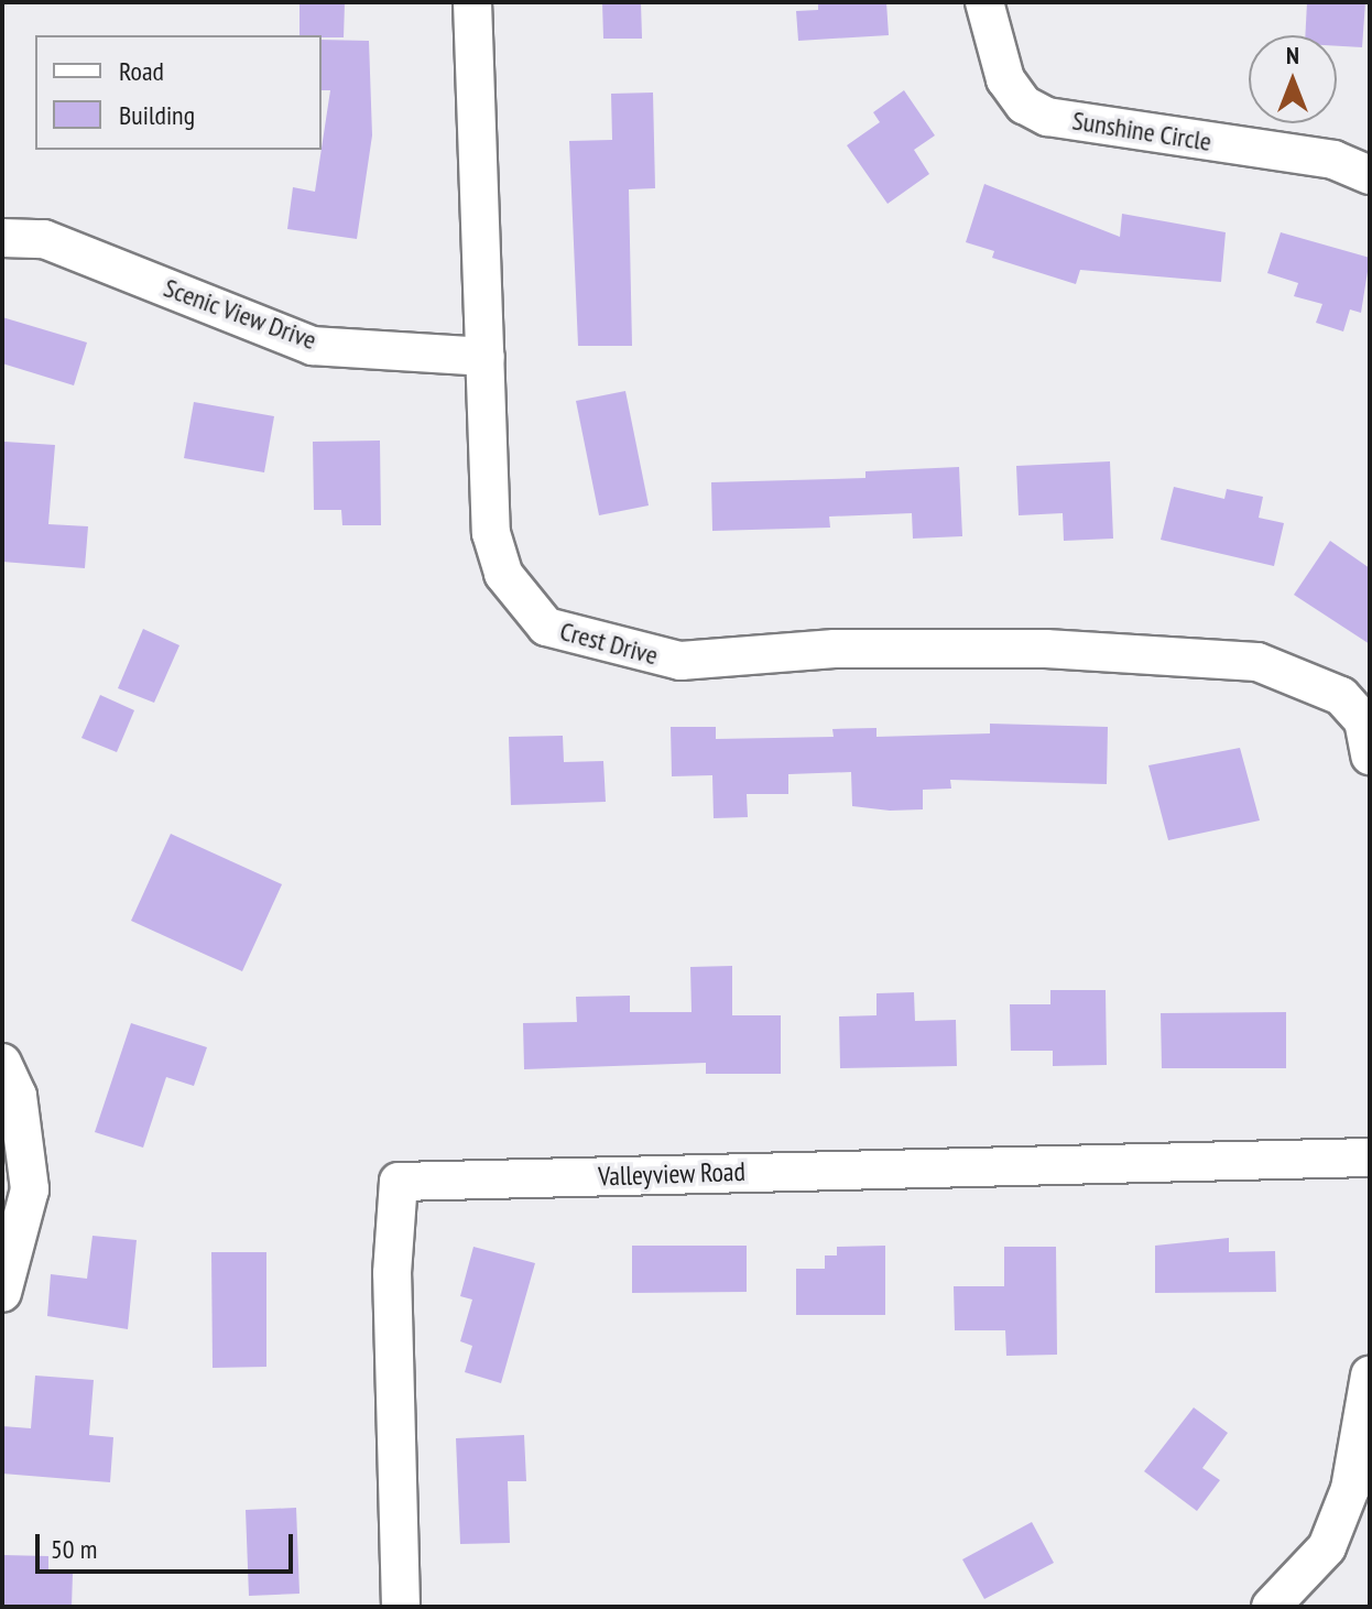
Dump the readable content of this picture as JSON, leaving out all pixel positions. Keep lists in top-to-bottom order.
{
  "streets": {
    "street": [
      "Sunshine Circle",
      "Scenic View Drive",
      "Crest Drive",
      "Valleyview Road"
    ]
  },
  "crossings": [
    ["Scenic View Drive", "Crest Drive"]
  ],
  "legend": ["Road", "Building"],
  "scale_bar": "50 m",
  "north": "top"
}
